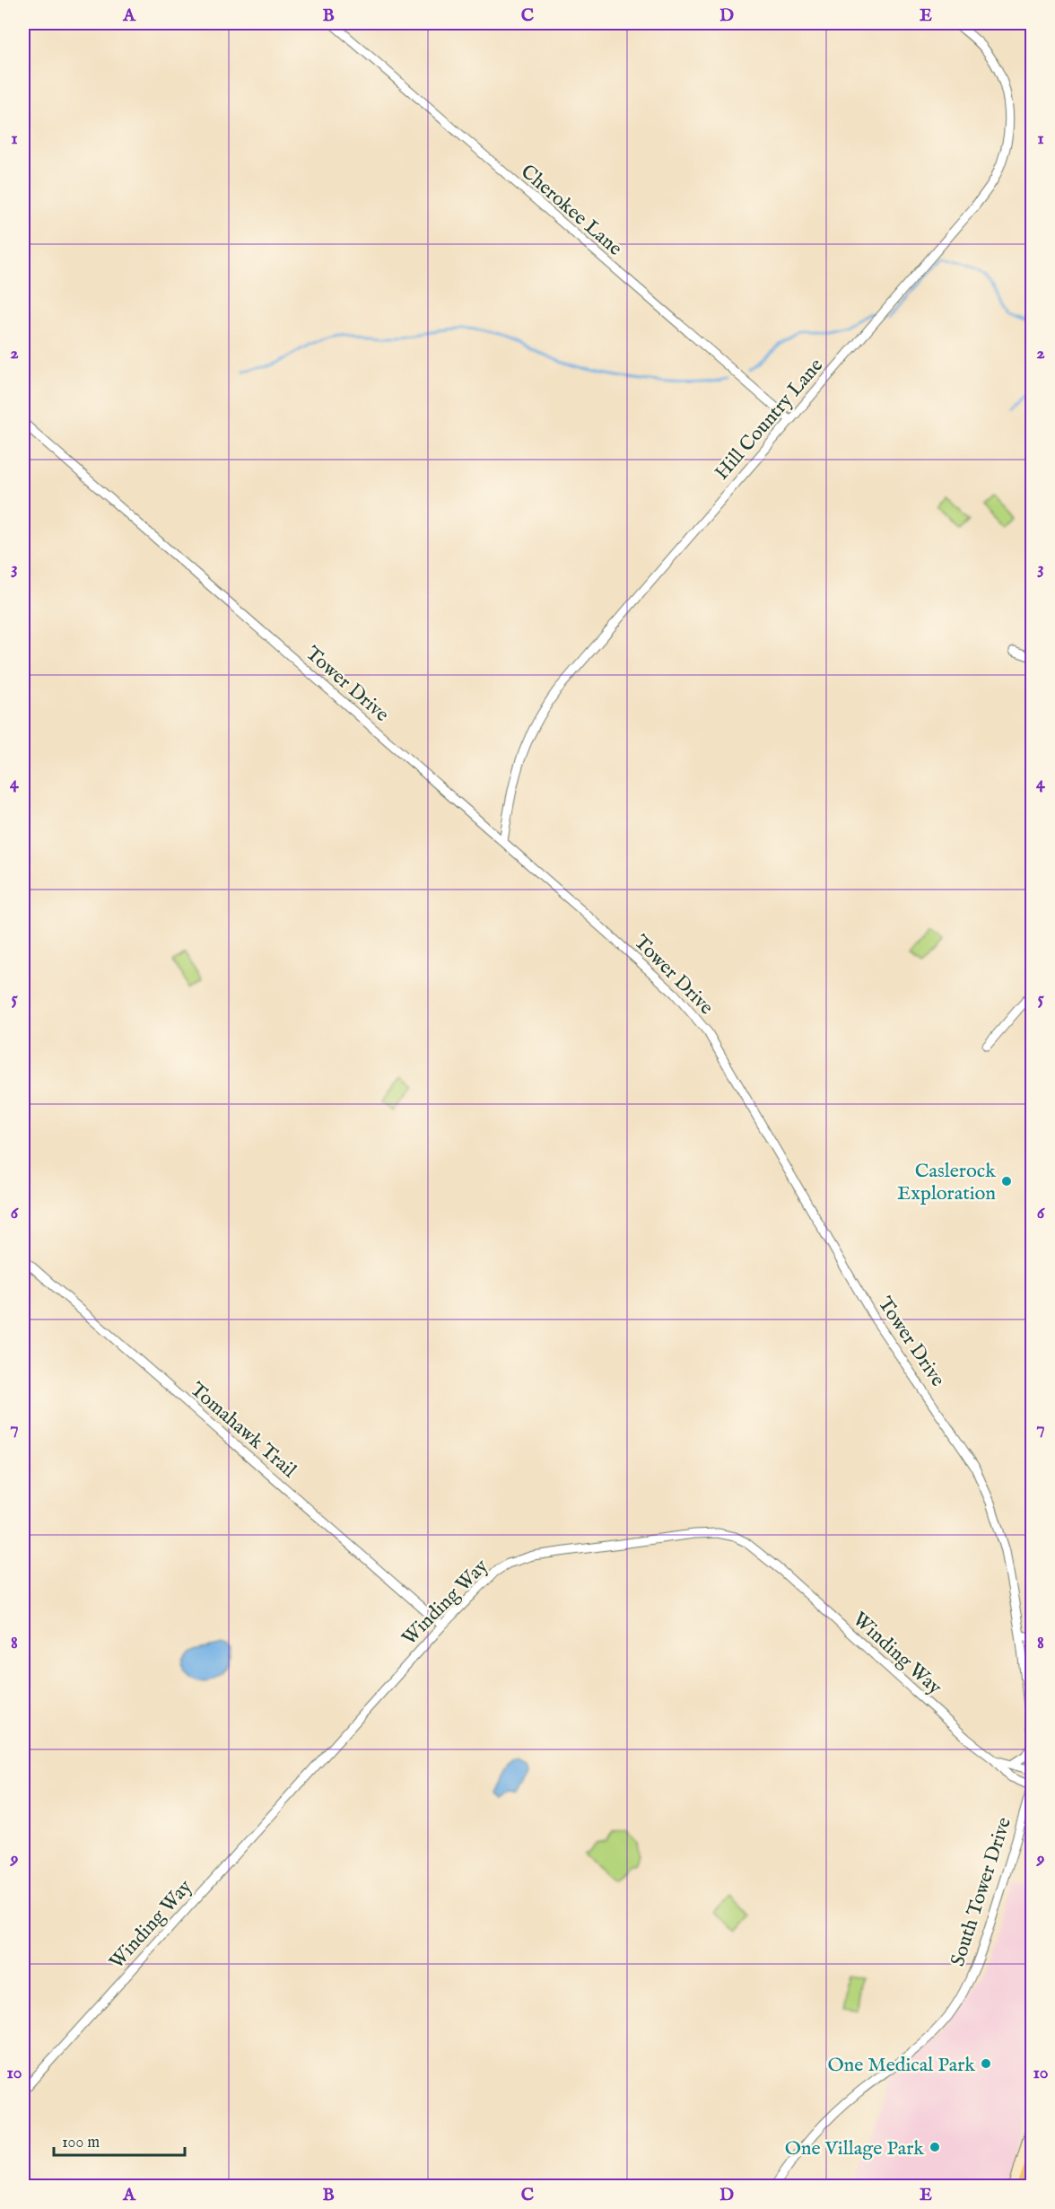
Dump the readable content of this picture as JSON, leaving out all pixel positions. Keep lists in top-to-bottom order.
{
  "streets": {
    "street": [
      "Cherokee Lane",
      "Hill Country Lane",
      "Tower Drive",
      "Tomahawk Trail",
      "Winding Way",
      "South Tower Drive"
    ]
  },
  "crossings": [
    ["Cherokee Lane", "Hill Country Lane"],
    ["Hill Country Lane", "Tower Drive"],
    ["Tomahawk Trail", "Winding Way"],
    ["Winding Way", "South Tower Drive"]
  ],
  "places": ["Caslerock Exploration", "One Medical Park", "One Village Park"],
  "scale_bar": "100 m",
  "grid": {
    "columns": [
      "A",
      "B",
      "C",
      "D",
      "E"
    ],
    "rows": [
      "1",
      "2",
      "3",
      "4",
      "5",
      "6",
      "7",
      "8",
      "9",
      "10"
    ]
  }
}
